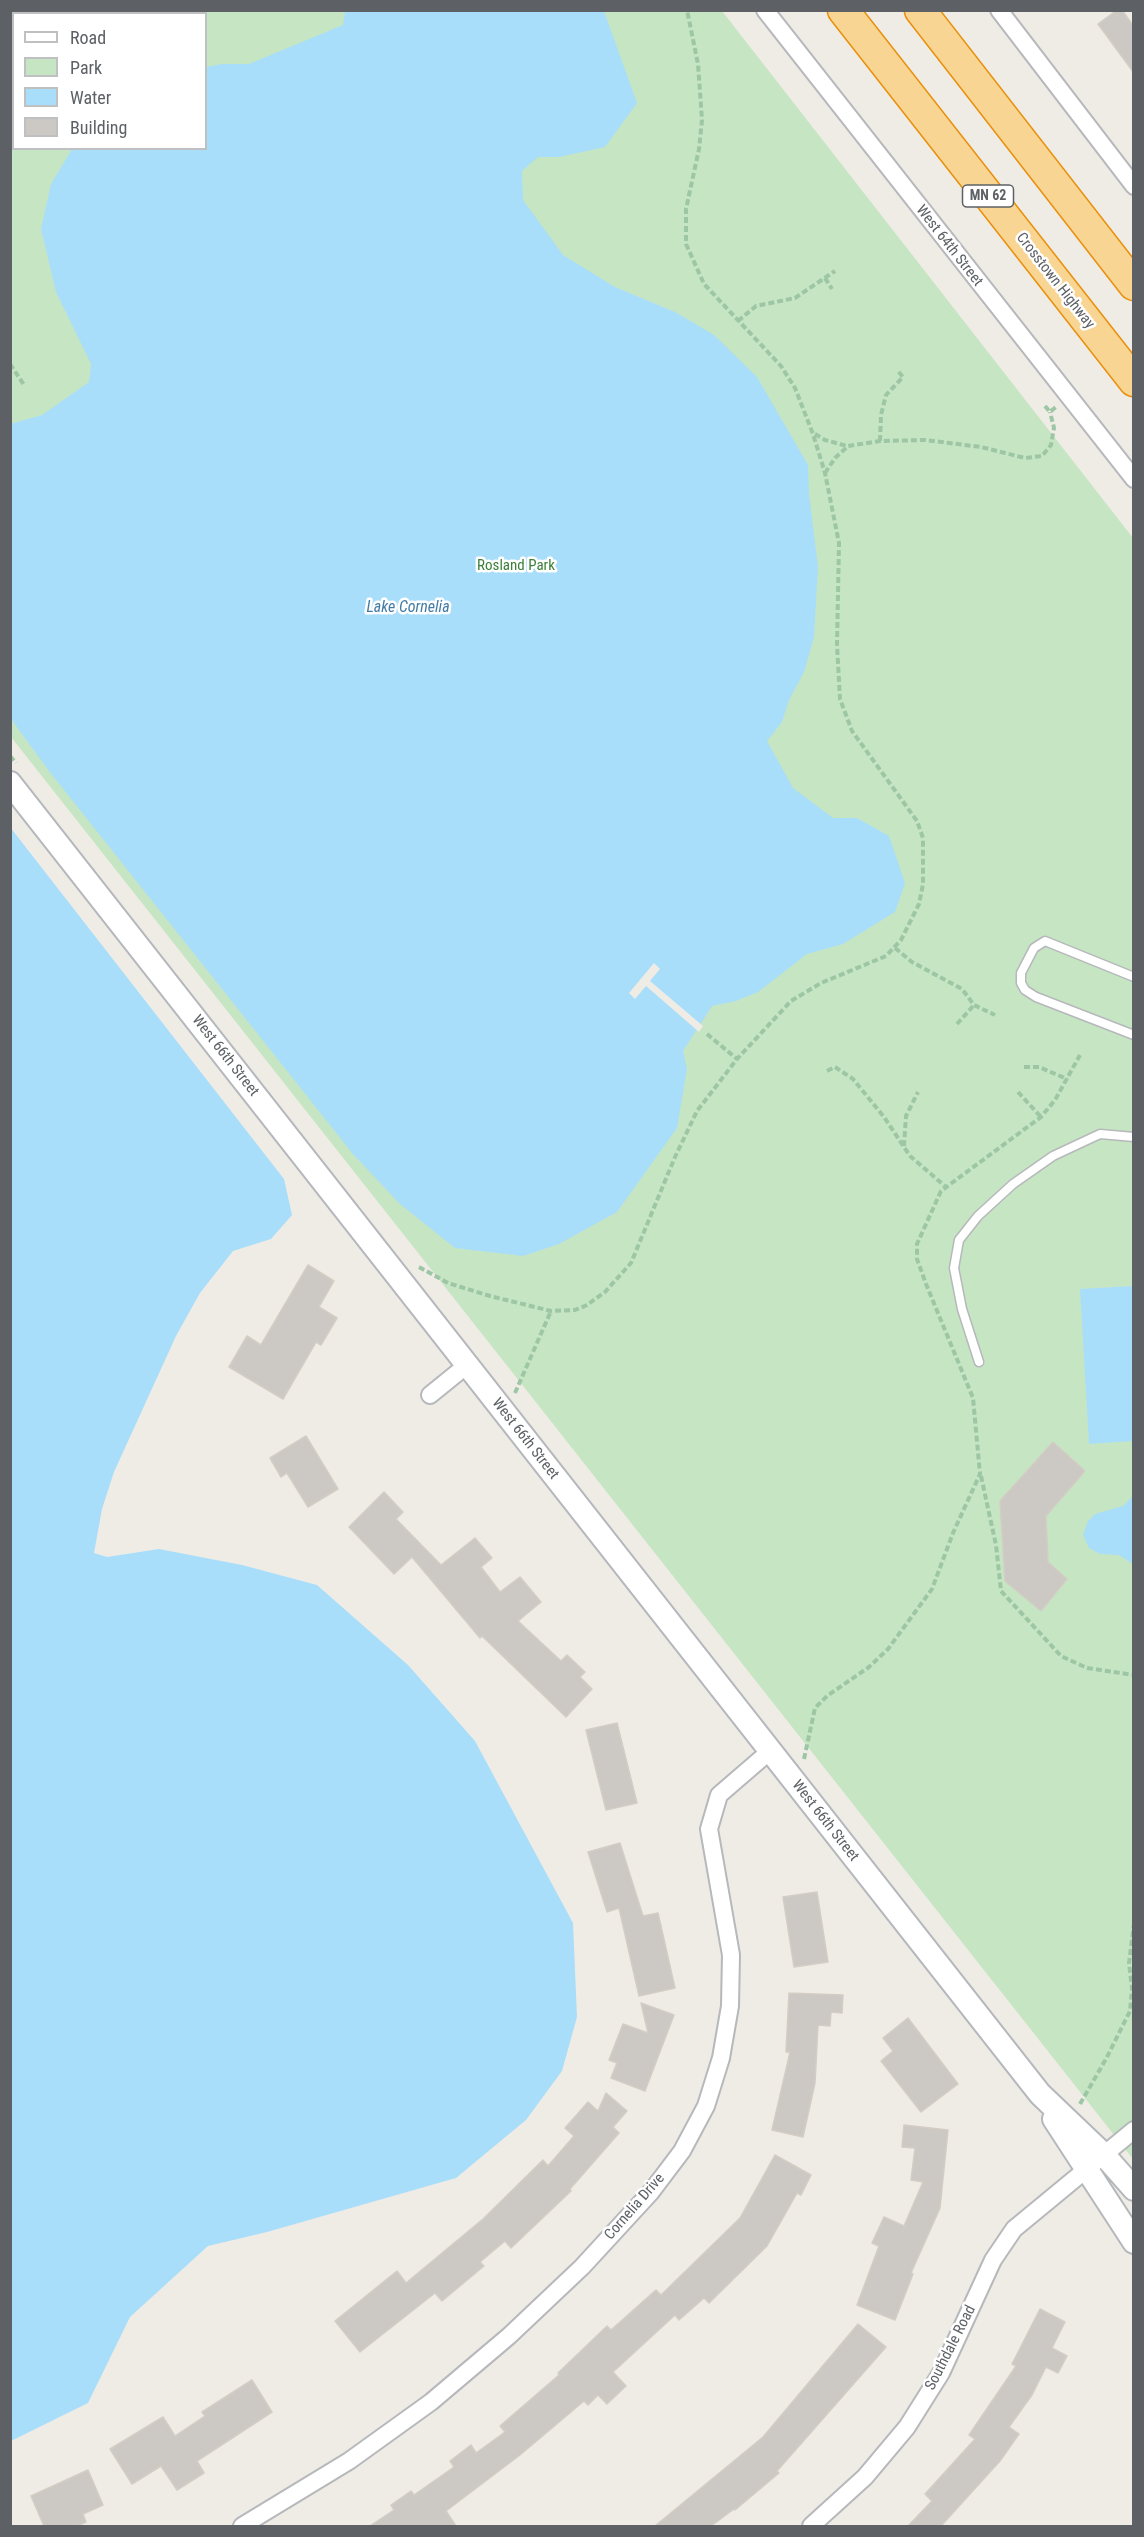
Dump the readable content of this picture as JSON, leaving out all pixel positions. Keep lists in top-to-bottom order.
{
  "streets": {
    "highway": ["MN 62", "Crosstown Highway"],
    "street": [
      "West 64th Street",
      "West 66th Street",
      "Cornelia Drive",
      "Southdale Road"
    ]
  },
  "crossings": [
    ["West 66th Street", "Cornelia Drive"],
    ["West 66th Street", "Southdale Road"]
  ],
  "water": ["Lake Cornelia"],
  "parks": ["Rosland Park"],
  "legend": [
    "Road",
    "Park",
    "Water",
    "Building"
  ]
}
